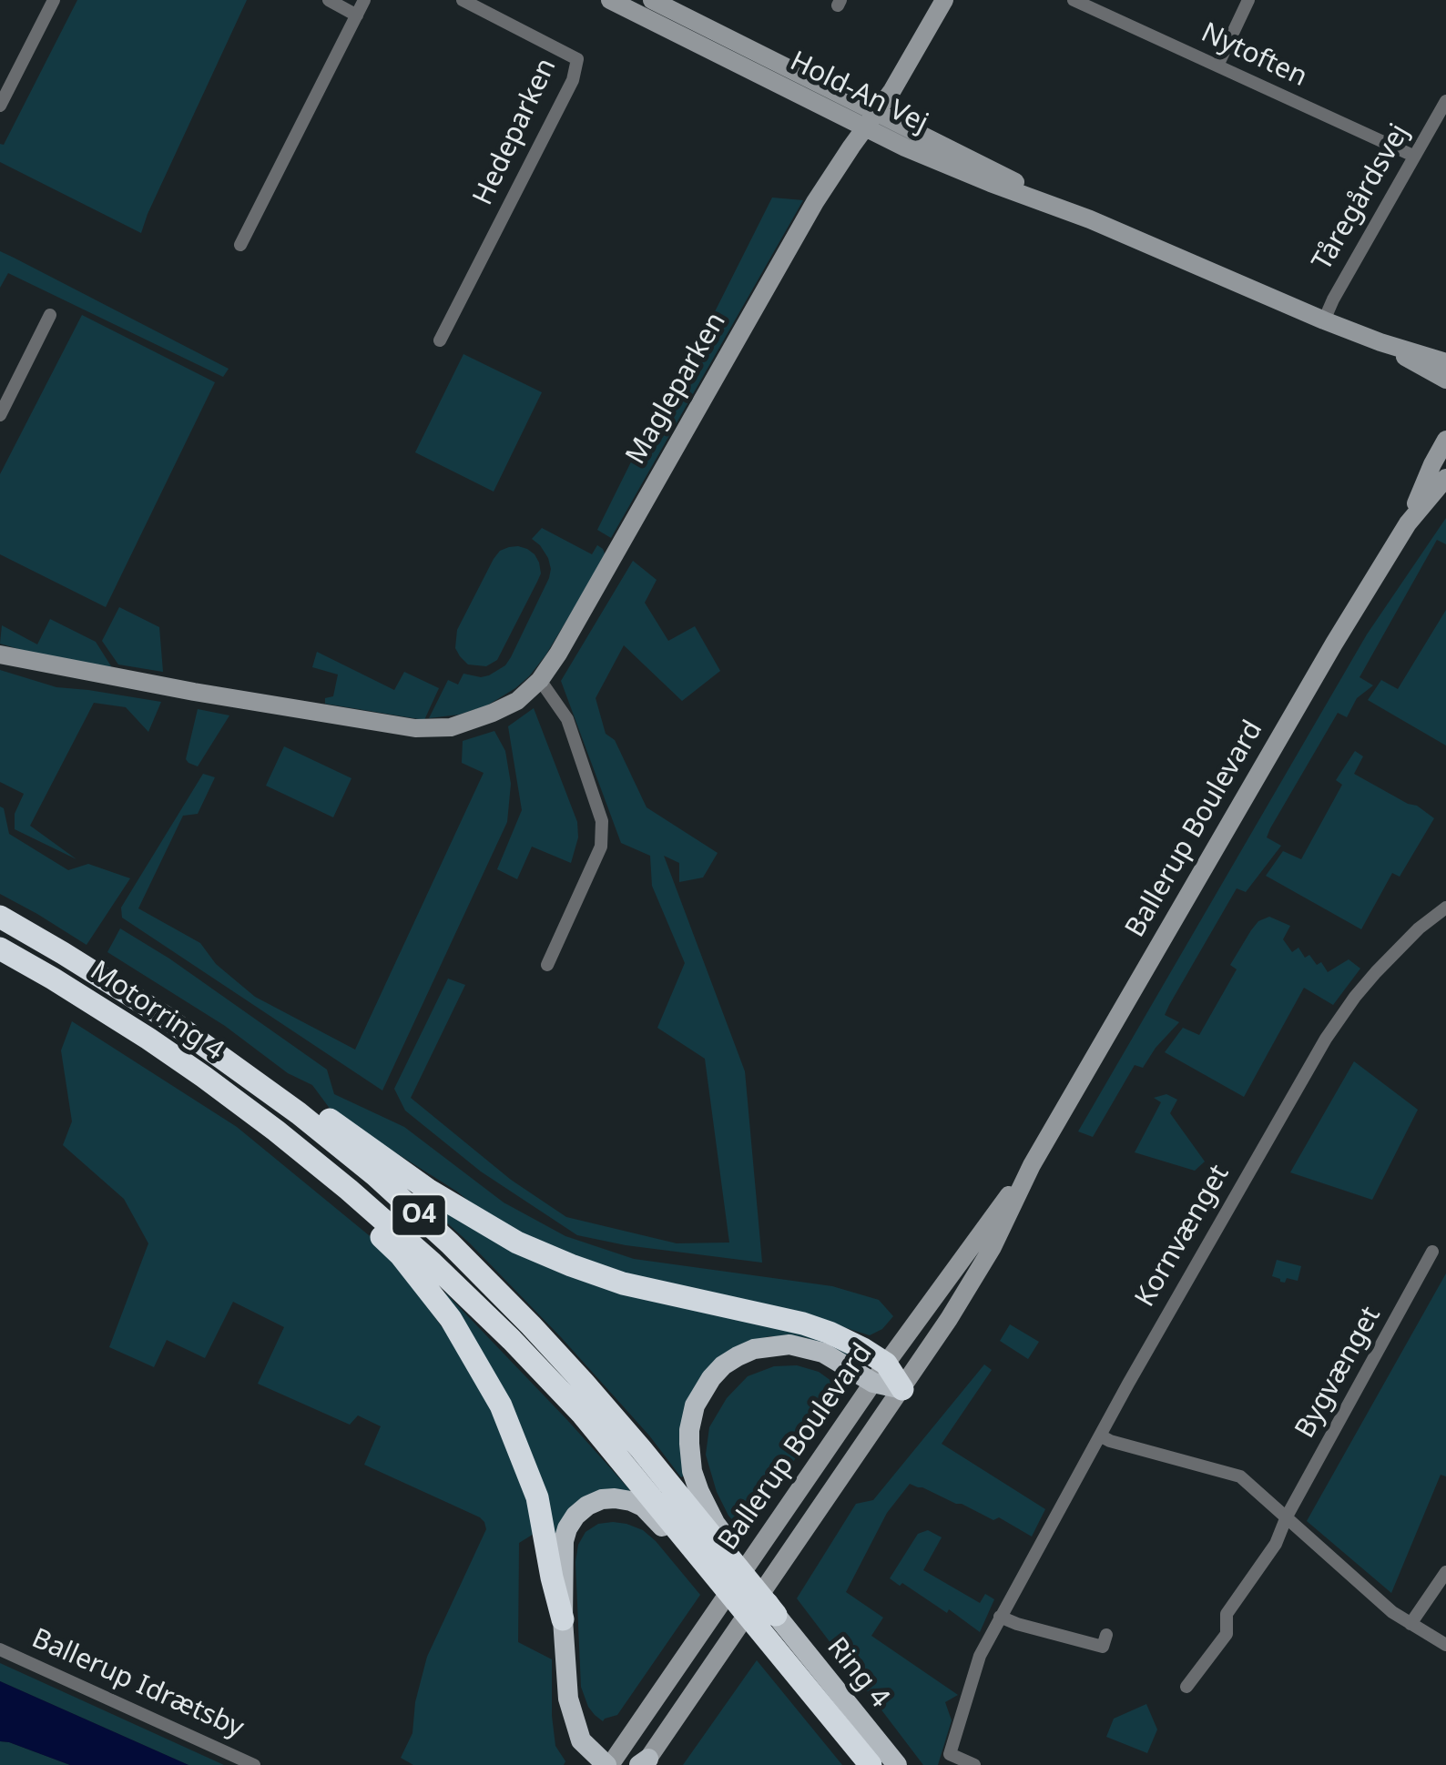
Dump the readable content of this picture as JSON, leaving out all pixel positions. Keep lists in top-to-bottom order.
{
  "streets": {
    "highway": ["Motorring 4", "O4"],
    "main road": ["Ring 4"],
    "street": [
      "Nytoften",
      "Hold-An Vej",
      "Hedeparken",
      "Tåregårdsvej",
      "Magleparken",
      "Ballerup Boulevard",
      "Kornvænget",
      "Bygvænget",
      "Ballerup Idrætsby"
    ]
  },
  "crossings": [
    ["Nytoften", "Tåregårdsvej"],
    ["Hold-An Vej", "Tåregårdsvej"],
    ["Hold-An Vej", "Magleparken"],
    ["Motorring 4", "O4"],
    ["O4", "Ring 4"]
  ]
}
